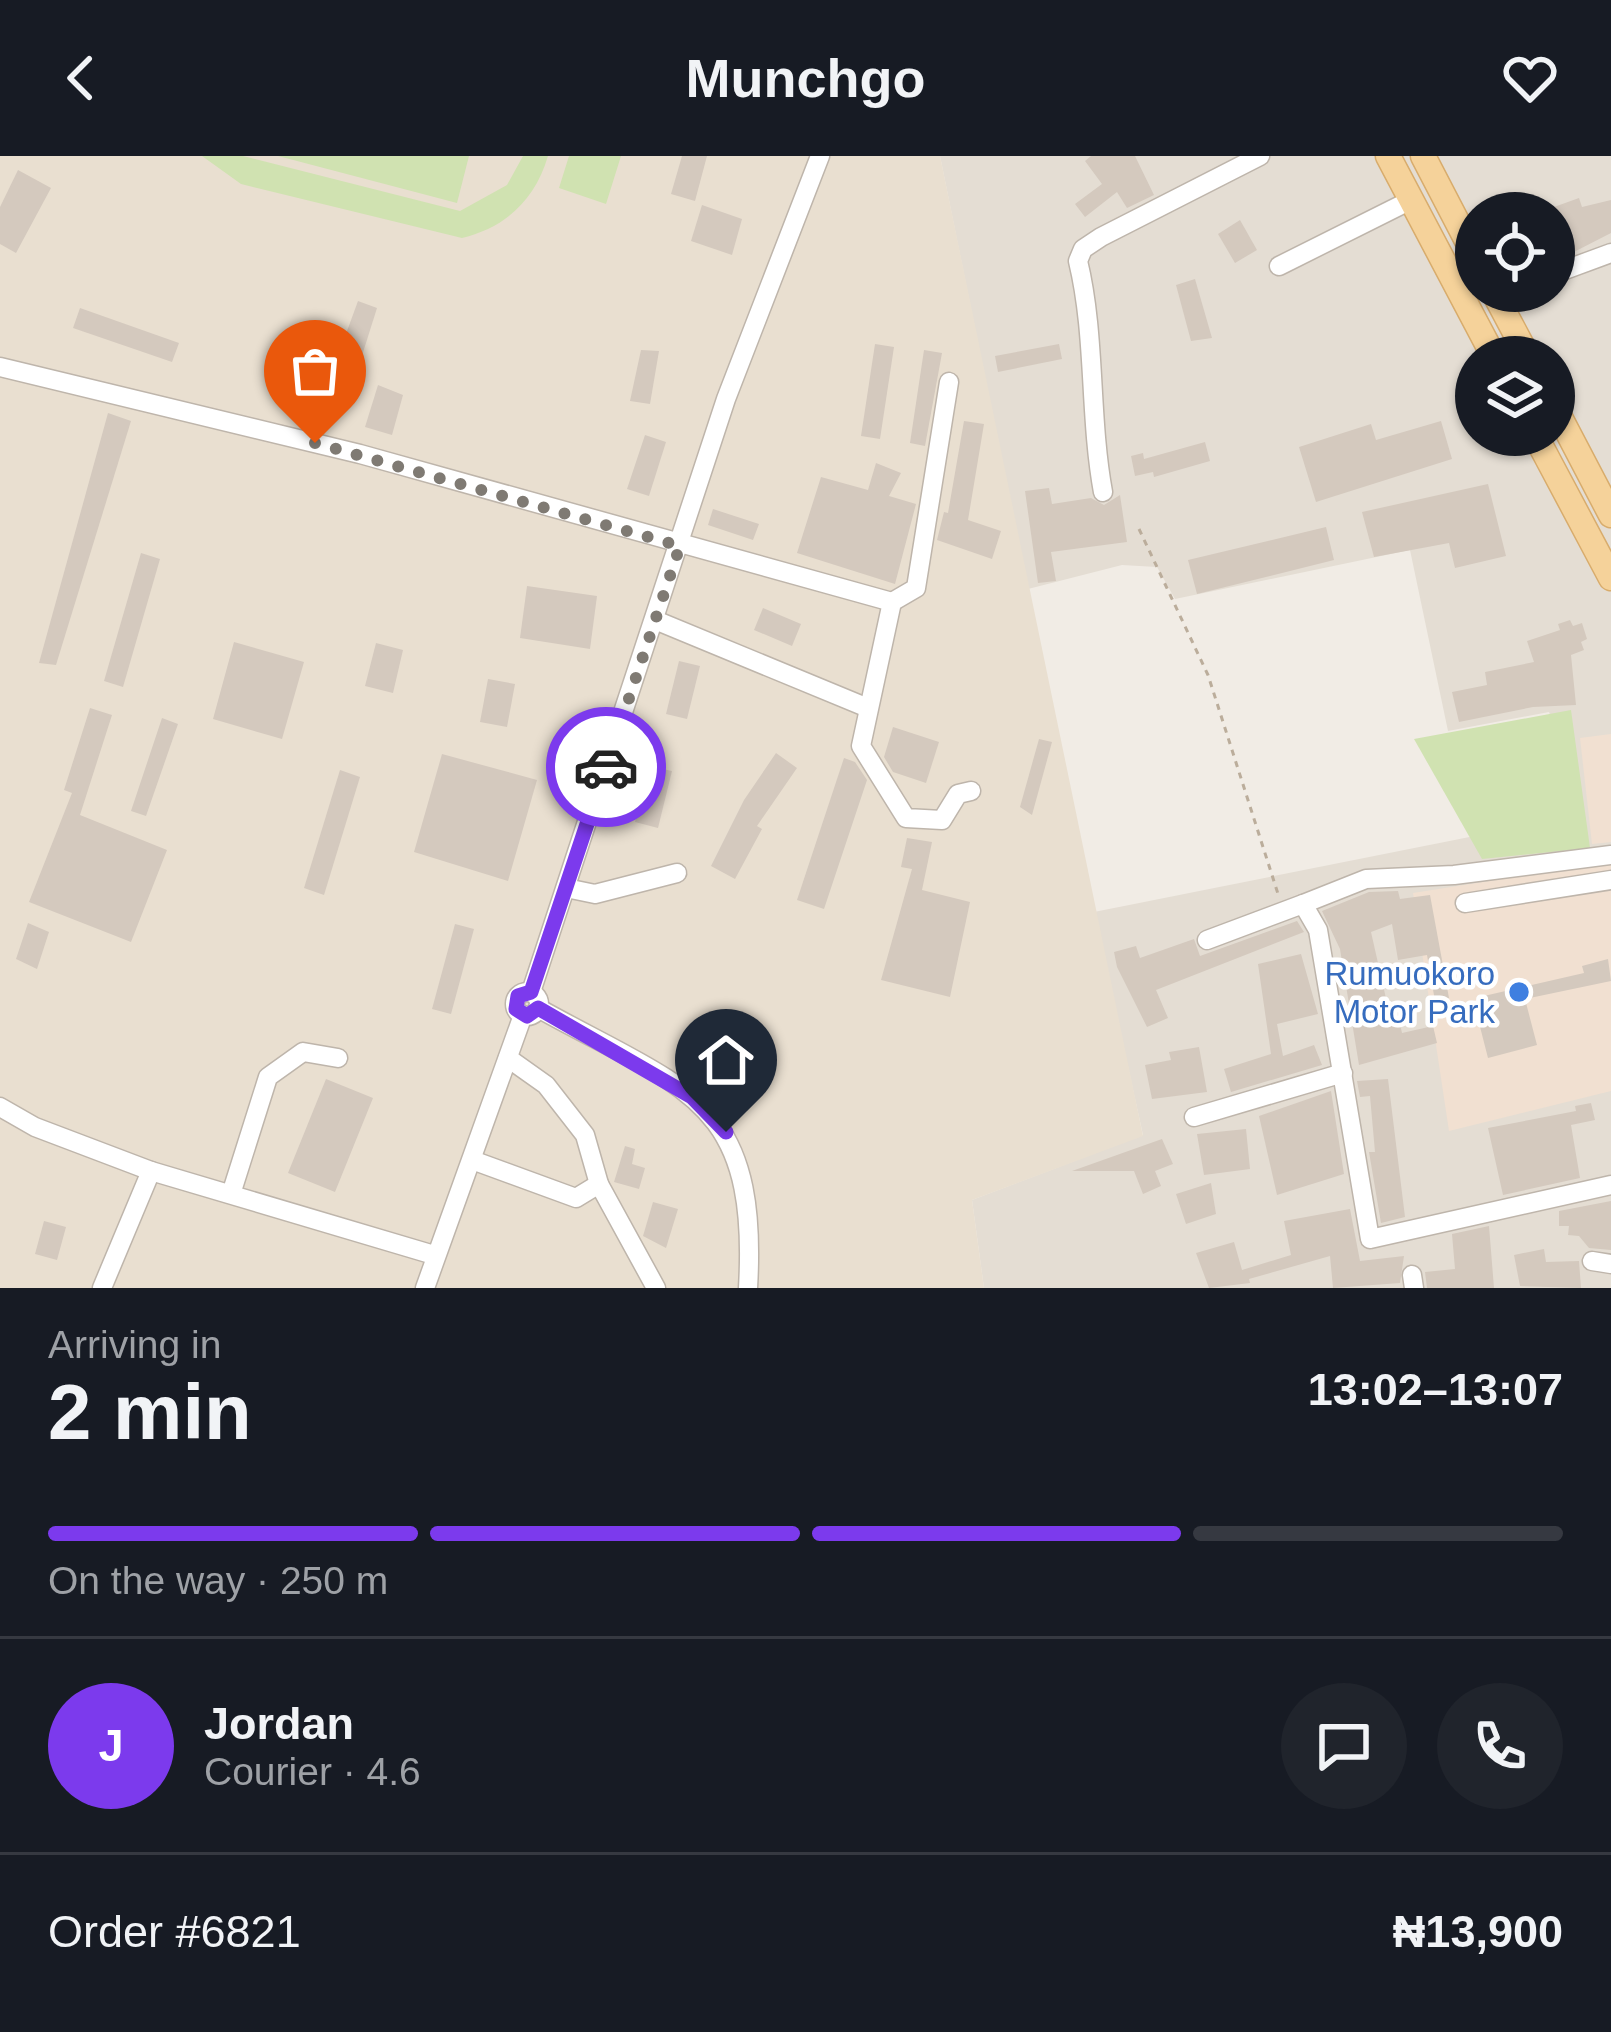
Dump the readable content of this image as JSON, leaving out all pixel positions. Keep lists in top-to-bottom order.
{
  "places": ["Rumuokoro Motor Park"],
  "page": {
    "header": "Munchgo",
    "heading": ["2 min", "Arriving in", "13:02–13:07"],
    "panel": [
      "Jordan",
      "Courier · 4.6",
      "Order #6821",
      "₦13,900"
    ],
    "bar": "On the way · 250 m",
    "round": "J"
  }
}
